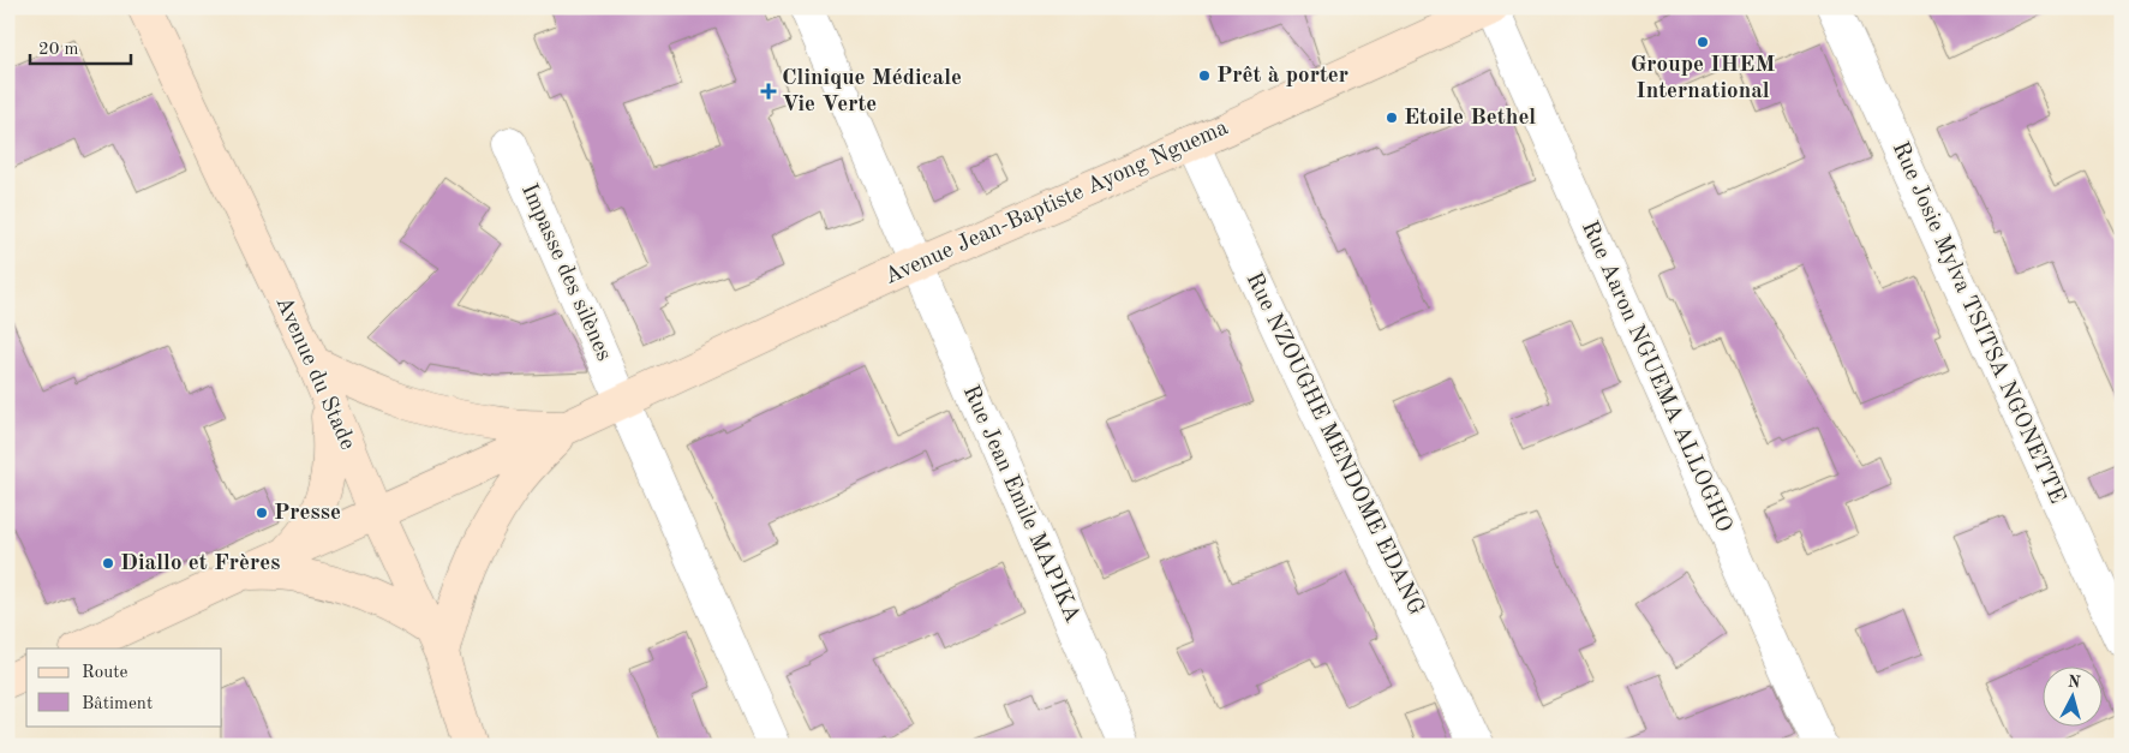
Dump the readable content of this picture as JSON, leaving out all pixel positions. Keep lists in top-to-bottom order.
{
  "streets": {
    "main road": ["Avenue Jean-Baptiste Ayong Nguema", "Avenue du Stade"],
    "street": [
      "Impasse des silènes",
      "Rue Josie Mylva TSITSA NGONETTE",
      "Rue Aaron NGUEMA ALLOGHO",
      "Rue NZOUGHE MENDOME EDANG",
      "Rue Jean Emile MAPIKA"
    ]
  },
  "crossings": [
    ["Avenue Jean-Baptiste Ayong Nguema", "Impasse des silènes"],
    ["Avenue Jean-Baptiste Ayong Nguema", "Rue Aaron NGUEMA ALLOGHO"],
    ["Avenue Jean-Baptiste Ayong Nguema", "Rue NZOUGHE MENDOME EDANG"],
    ["Avenue Jean-Baptiste Ayong Nguema", "Rue Jean Emile MAPIKA"]
  ],
  "places": {
    "other": [
      "Groupe IHEM International",
      "Prêt à porter",
      "Etoile Bethel",
      "Presse",
      "Diallo et Frères"
    ],
    "health": ["Clinique Médicale Vie Verte"]
  },
  "legend": ["Route", "Bâtiment"],
  "scale_bar": "20 m",
  "north": "top"
}
